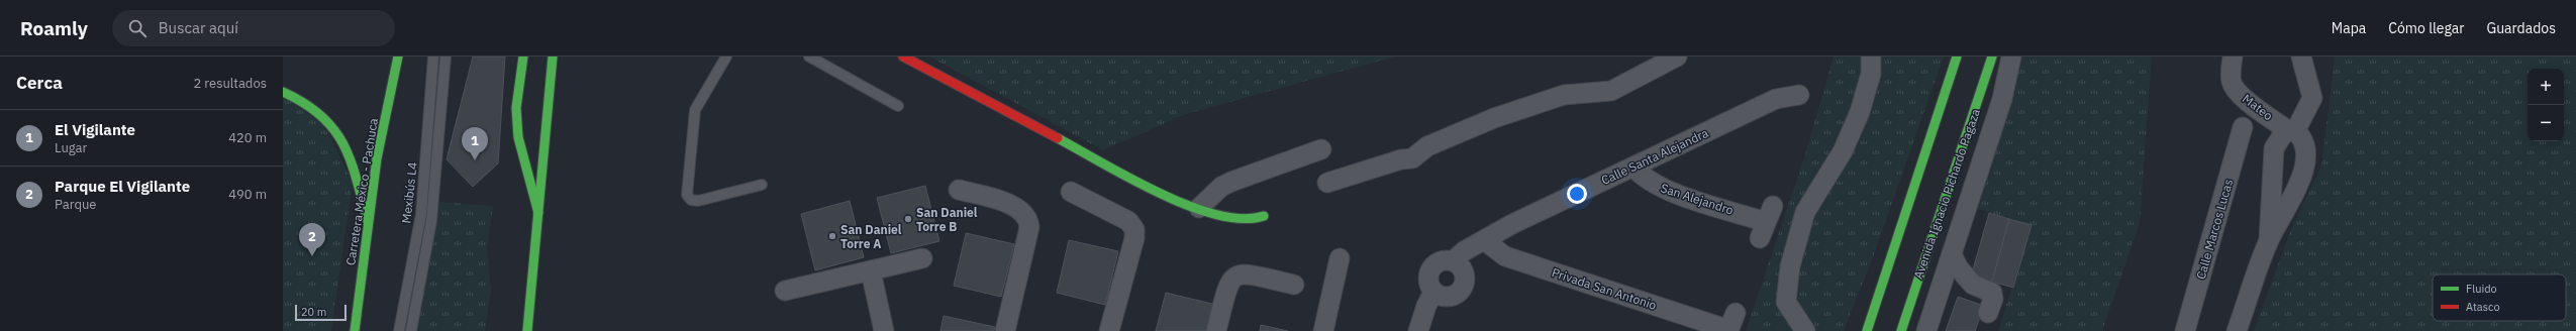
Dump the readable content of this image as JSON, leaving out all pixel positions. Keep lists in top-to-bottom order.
{
  "streets": {
    "main road": ["Carretera México - Pachuca", "Avenida Ignacio Pichardo Pagaza"],
    "street": [
      "Mateo",
      "Calle Santa Alejandra",
      "San Alejandro",
      "Calle Marcos Lucas",
      "Privada San Antonio"
    ],
    "lane": ["Mexibús L4"]
  },
  "crossings": [
    ["Calle Santa Alejandra", "San Alejandro"],
    ["Calle Santa Alejandra", "Privada San Antonio"]
  ],
  "places": ["San Daniel Torre B", "San Daniel Torre A"],
  "legend": ["Fluido", "Atasco"],
  "scale_bar": "20 m",
  "page": {
    "header": "Roamly",
    "search": "Buscar aquí",
    "nav": ["Mapa", "Cómo llegar", "Guardados"],
    "heading": ["Cerca", "2 resultados"],
    "map_buttons": ["+", "−"],
    "list": [
      {
        "mark": "1",
        "name": "El Vigilante",
        "note": "Lugar",
        "value": "420 m"
      },
      {
        "mark": "2",
        "name": "Parque El Vigilante",
        "note": "Parque",
        "value": "490 m"
      }
    ],
    "pins": ["1", "2"],
    "scale": "20 m"
  }
}
